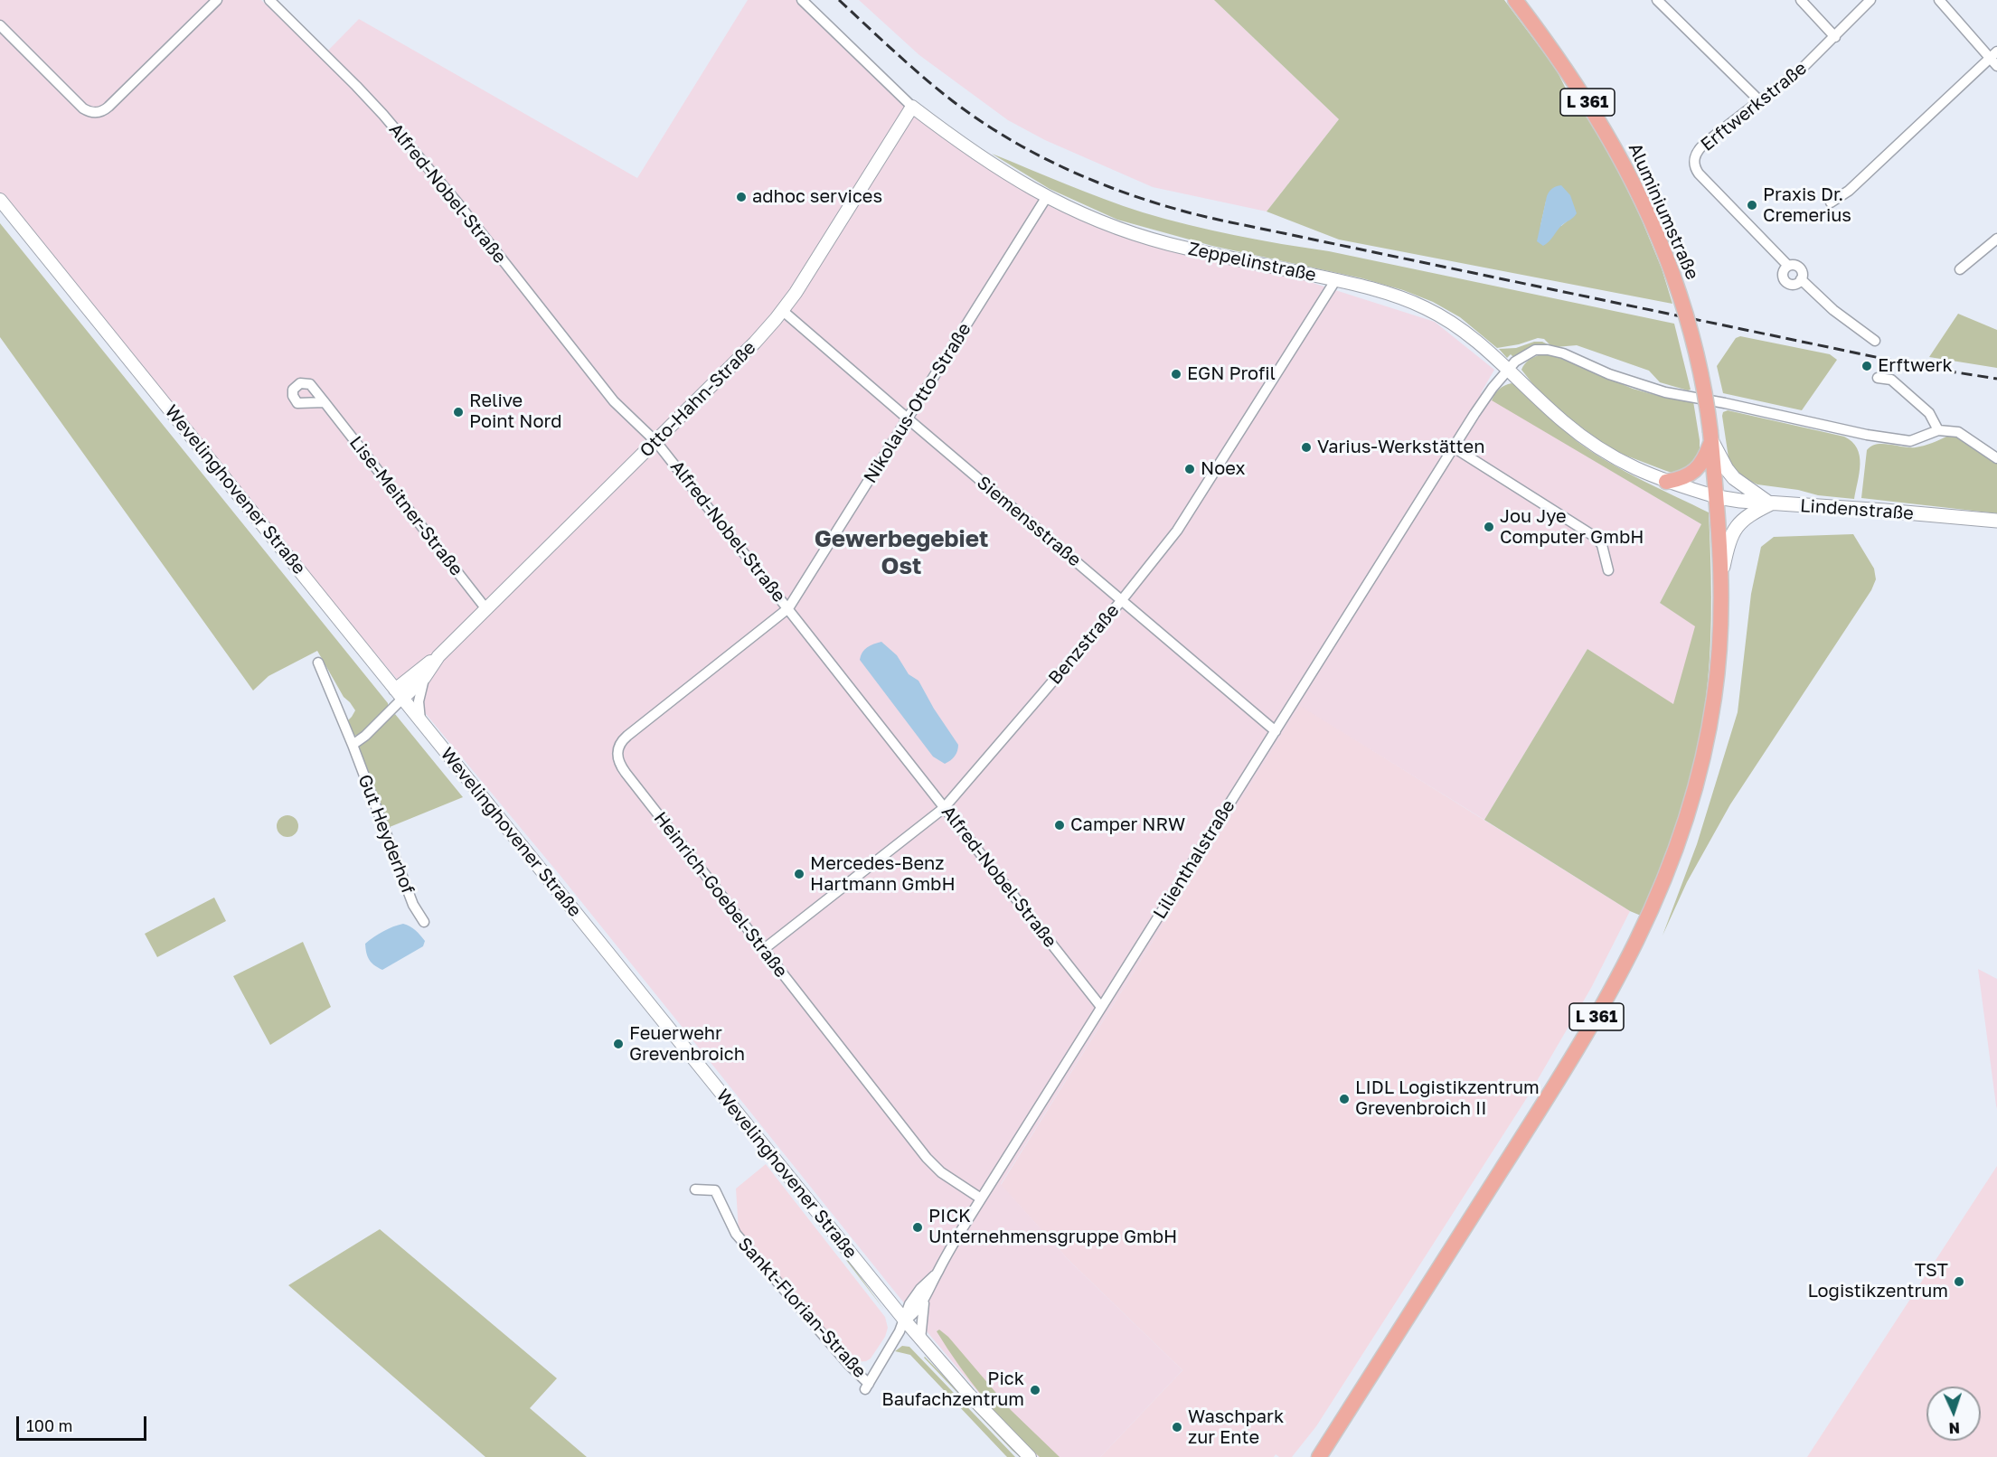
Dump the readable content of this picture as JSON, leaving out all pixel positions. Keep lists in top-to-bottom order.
{
  "streets": {
    "main road": ["L 361", "Aluminiumstraße", "Lindenstraße"],
    "street": [
      "Erftwerkstraße",
      "Alfred-Nobel-Straße",
      "Zeppelinstraße",
      "Otto-Hahn-Straße",
      "Nikolaus-Otto-Straße",
      "Wevelinghovener Straße",
      "Lise-Meitner-Straße",
      "Siemensstraße",
      "Benzstraße",
      "Gut Heyderhof",
      "Lilienthalstraße",
      "Heinrich-Goebel-Straße",
      "Sankt-Florian-Straße"
    ]
  },
  "crossings": [
    ["L 361", "Aluminiumstraße"],
    ["L 361", "Zeppelinstraße"],
    ["L 361", "Lindenstraße"],
    ["Alfred-Nobel-Straße", "Otto-Hahn-Straße"],
    ["Alfred-Nobel-Straße", "Nikolaus-Otto-Straße"],
    ["Alfred-Nobel-Straße", "Benzstraße"],
    ["Alfred-Nobel-Straße", "Lilienthalstraße"],
    ["Alfred-Nobel-Straße", "Heinrich-Goebel-Straße"],
    ["Aluminiumstraße", "Zeppelinstraße"],
    ["Aluminiumstraße", "Lindenstraße"],
    ["Zeppelinstraße", "Otto-Hahn-Straße"],
    ["Zeppelinstraße", "Nikolaus-Otto-Straße"],
    ["Zeppelinstraße", "Lindenstraße"],
    ["Zeppelinstraße", "Benzstraße"],
    ["Zeppelinstraße", "Lilienthalstraße"],
    ["Otto-Hahn-Straße", "Wevelinghovener Straße"],
    ["Otto-Hahn-Straße", "Lise-Meitner-Straße"],
    ["Otto-Hahn-Straße", "Siemensstraße"],
    ["Nikolaus-Otto-Straße", "Siemensstraße"],
    ["Nikolaus-Otto-Straße", "Heinrich-Goebel-Straße"],
    ["Wevelinghovener Straße", "Lilienthalstraße"],
    ["Siemensstraße", "Benzstraße"],
    ["Siemensstraße", "Lilienthalstraße"],
    ["Benzstraße", "Heinrich-Goebel-Straße"],
    ["Lilienthalstraße", "Heinrich-Goebel-Straße"],
    ["Lilienthalstraße", "Sankt-Florian-Straße"]
  ],
  "districts": ["Gewerbegebiet Ost"],
  "places": [
    "adhoc services",
    "Praxis Dr. Cremerius",
    "Erftwerk",
    "EGN Profil",
    "Relive Point Nord",
    "Varius-Werkstätten",
    "Noex",
    "Jou Jye Computer GmbH",
    "Camper NRW",
    "Mercedes-Benz Hartmann GmbH",
    "Feuerwehr Grevenbroich",
    "LIDL Logistikzentrum Grevenbroich II",
    "PICK Unternehmensgruppe GmbH",
    "TST Logistikzentrum",
    "Pick Baufachzentrum",
    "Waschpark zur Ente"
  ],
  "scale_bar": "100 m",
  "north": "bottom"
}
